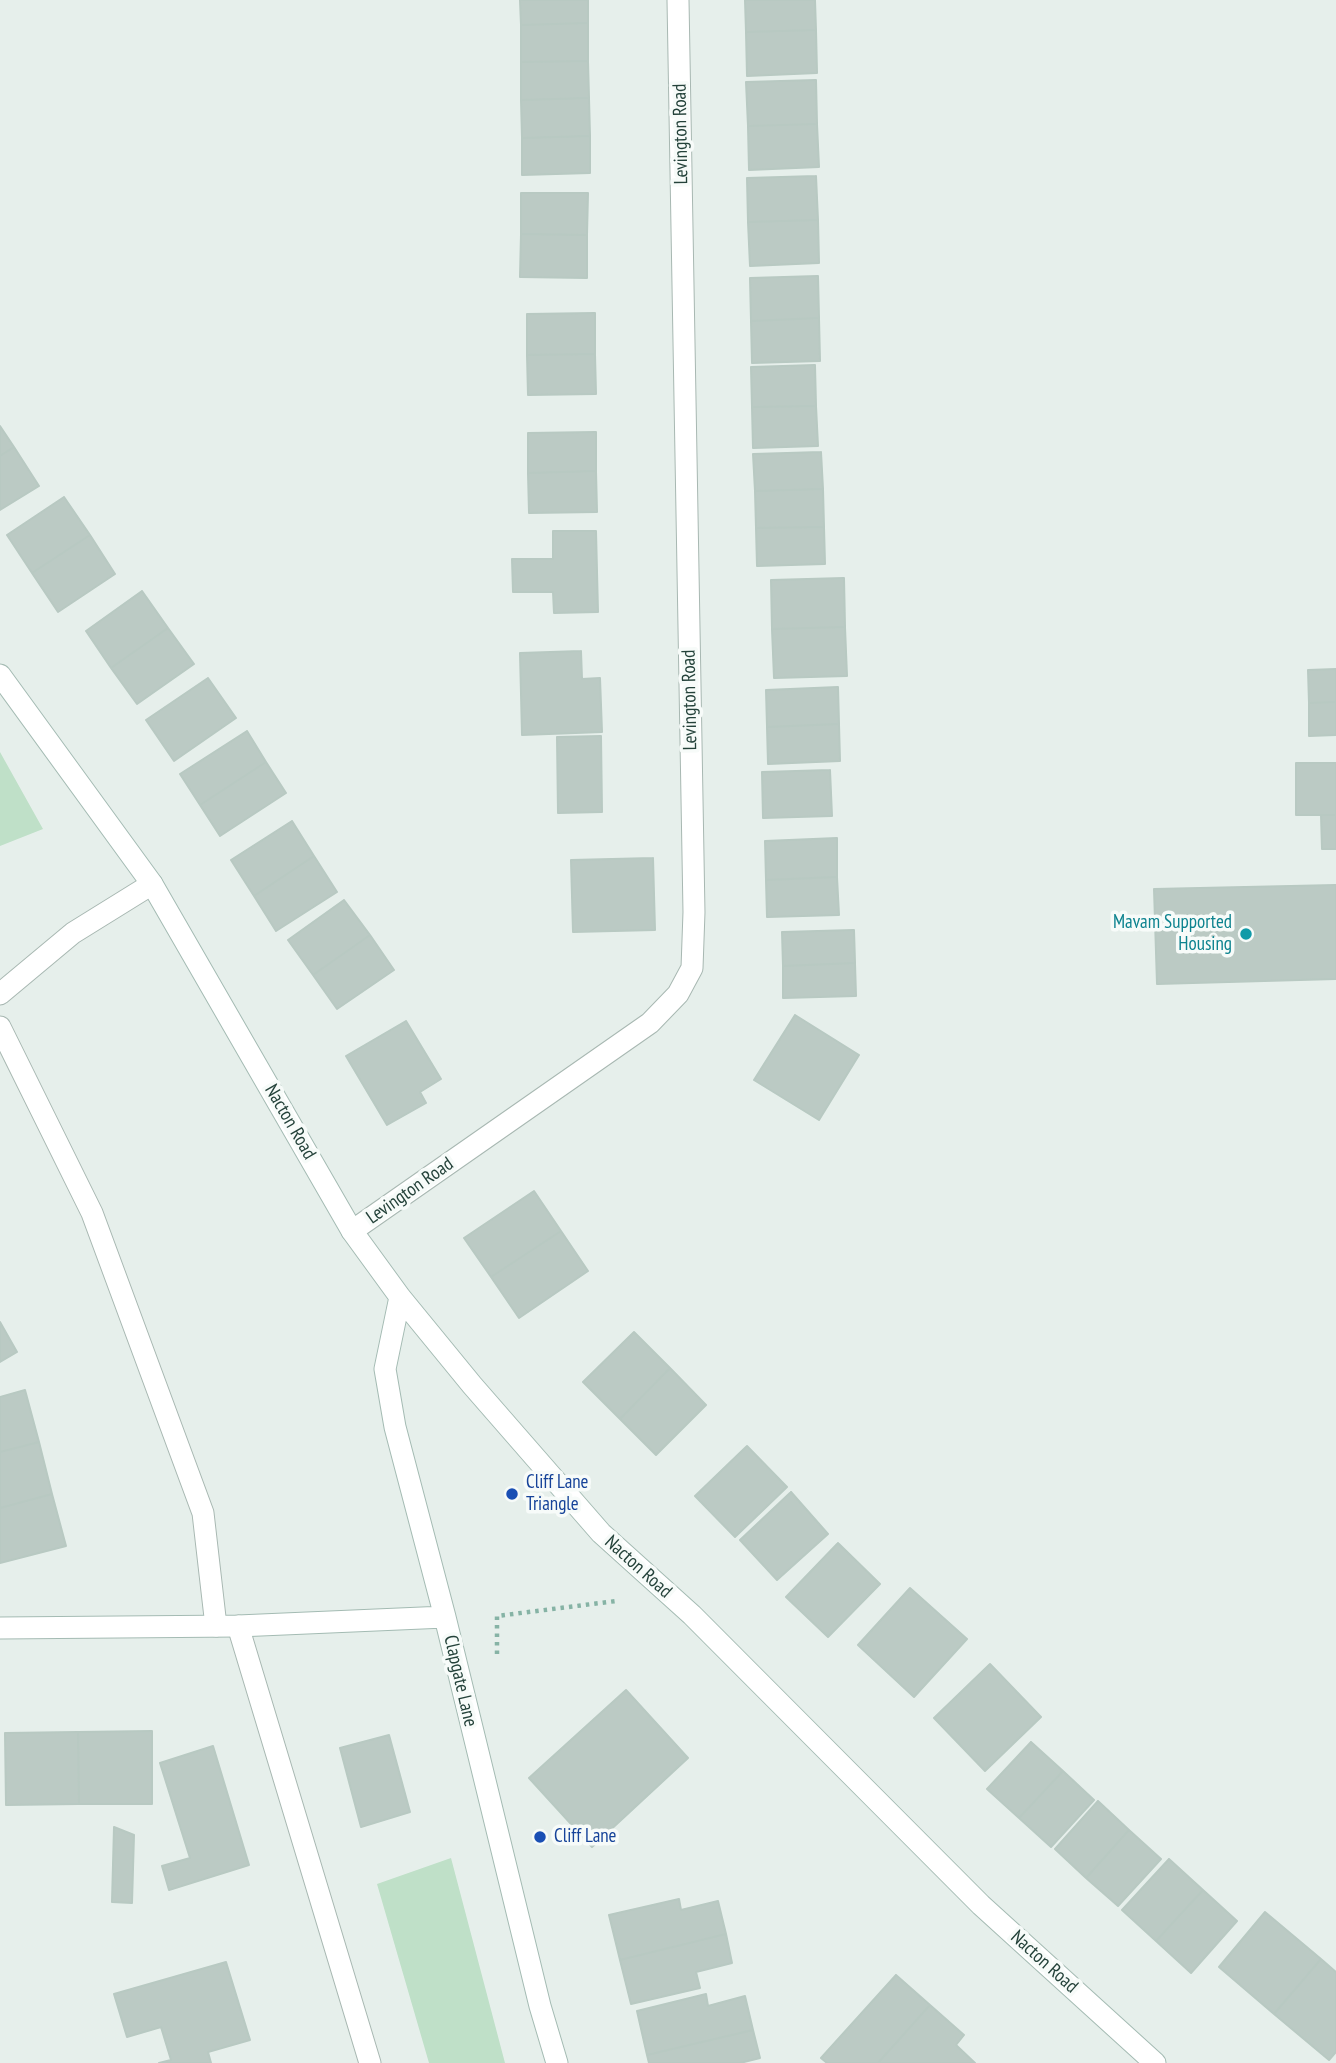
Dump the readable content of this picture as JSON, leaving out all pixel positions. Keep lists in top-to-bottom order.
{
  "streets": {
    "street": ["Levington Road", "Nacton Road", "Clapgate Lane"]
  },
  "crossings": [
    ["Levington Road", "Nacton Road"],
    ["Nacton Road", "Clapgate Lane"]
  ],
  "places": ["Mavam Supported Housing", "Cliff Lane Triangle", "Cliff Lane"]
}
